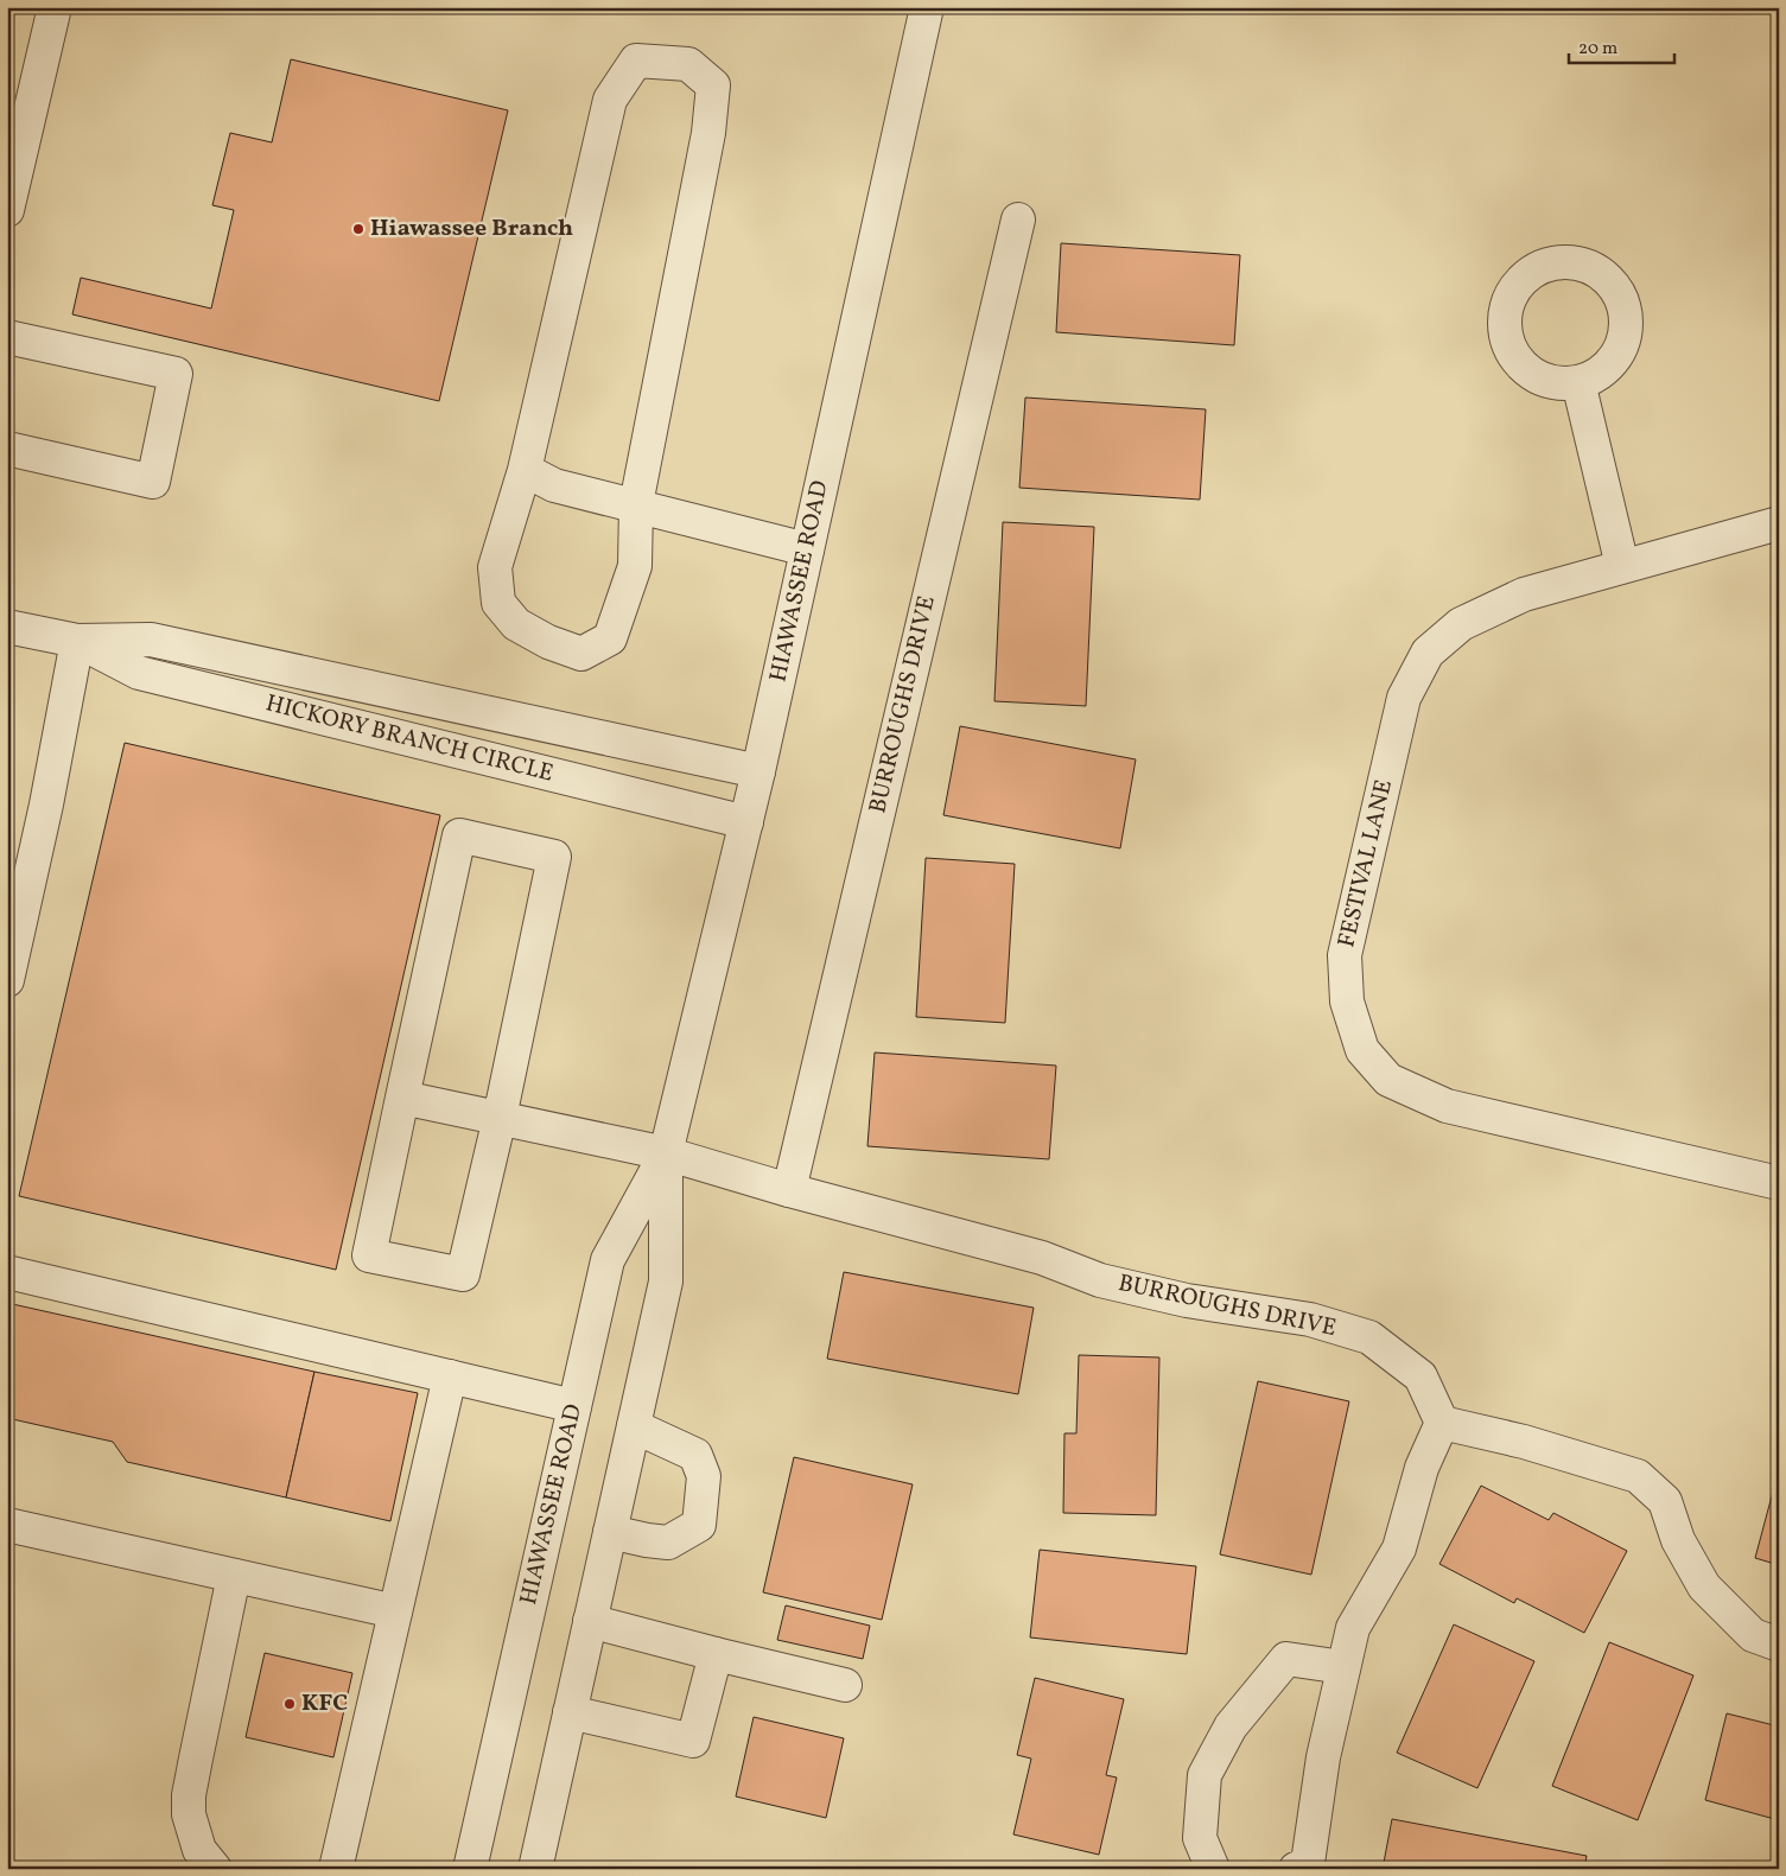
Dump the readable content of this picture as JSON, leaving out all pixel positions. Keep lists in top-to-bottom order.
{
  "streets": {
    "street": [
      "HIAWASSEE ROAD",
      "BURROUGHS DRIVE",
      "HICKORY BRANCH CIRCLE",
      "FESTIVAL LANE"
    ]
  },
  "crossings": [
    ["HIAWASSEE ROAD", "BURROUGHS DRIVE"],
    ["HIAWASSEE ROAD", "HICKORY BRANCH CIRCLE"]
  ],
  "places": ["Hiawassee Branch", "KFC"],
  "scale_bar": "20 m"
}
